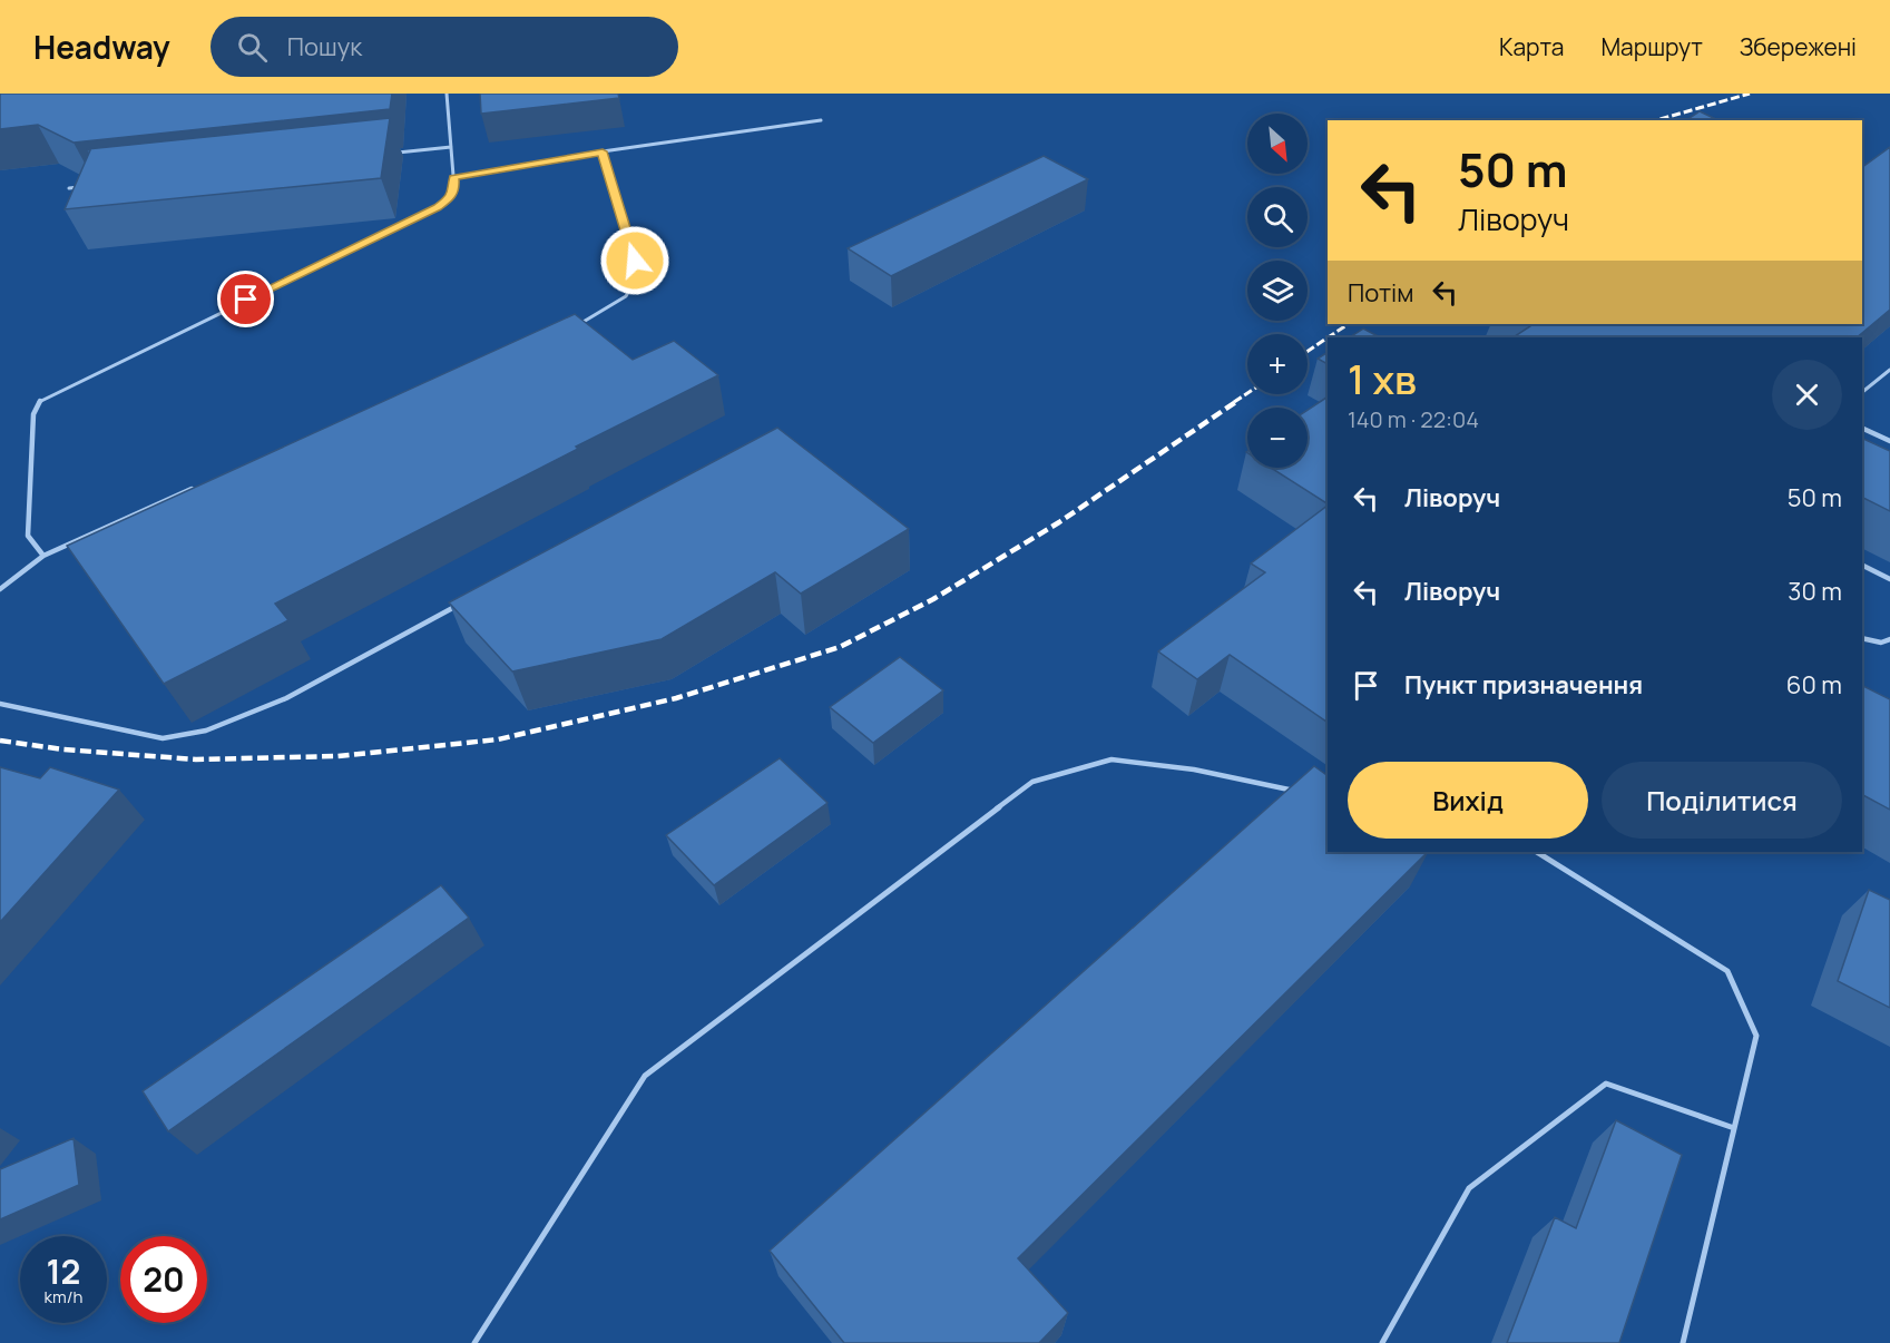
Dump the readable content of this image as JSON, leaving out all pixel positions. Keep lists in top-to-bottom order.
{
  "north": "bottom right",
  "page": {
    "header": "Headway",
    "search": "Пошук",
    "nav": ["Карта", "Маршрут", "Збережені"],
    "map_buttons": ["+", "−"],
    "turn": ["50 m", "Ліворуч"],
    "then": "Потім",
    "heading": ["1 хв", "140 m · 22:04"],
    "list": [
      {
        "name": "Ліворуч",
        "value": "50 m"
      },
      {
        "name": "Ліворуч",
        "value": "30 m"
      },
      {
        "name": "Пункт призначення",
        "value": "60 m"
      }
    ],
    "buttons": ["Вихід", "Поділитися"],
    "speed": "12 km/h",
    "limit": "20"
  }
}
